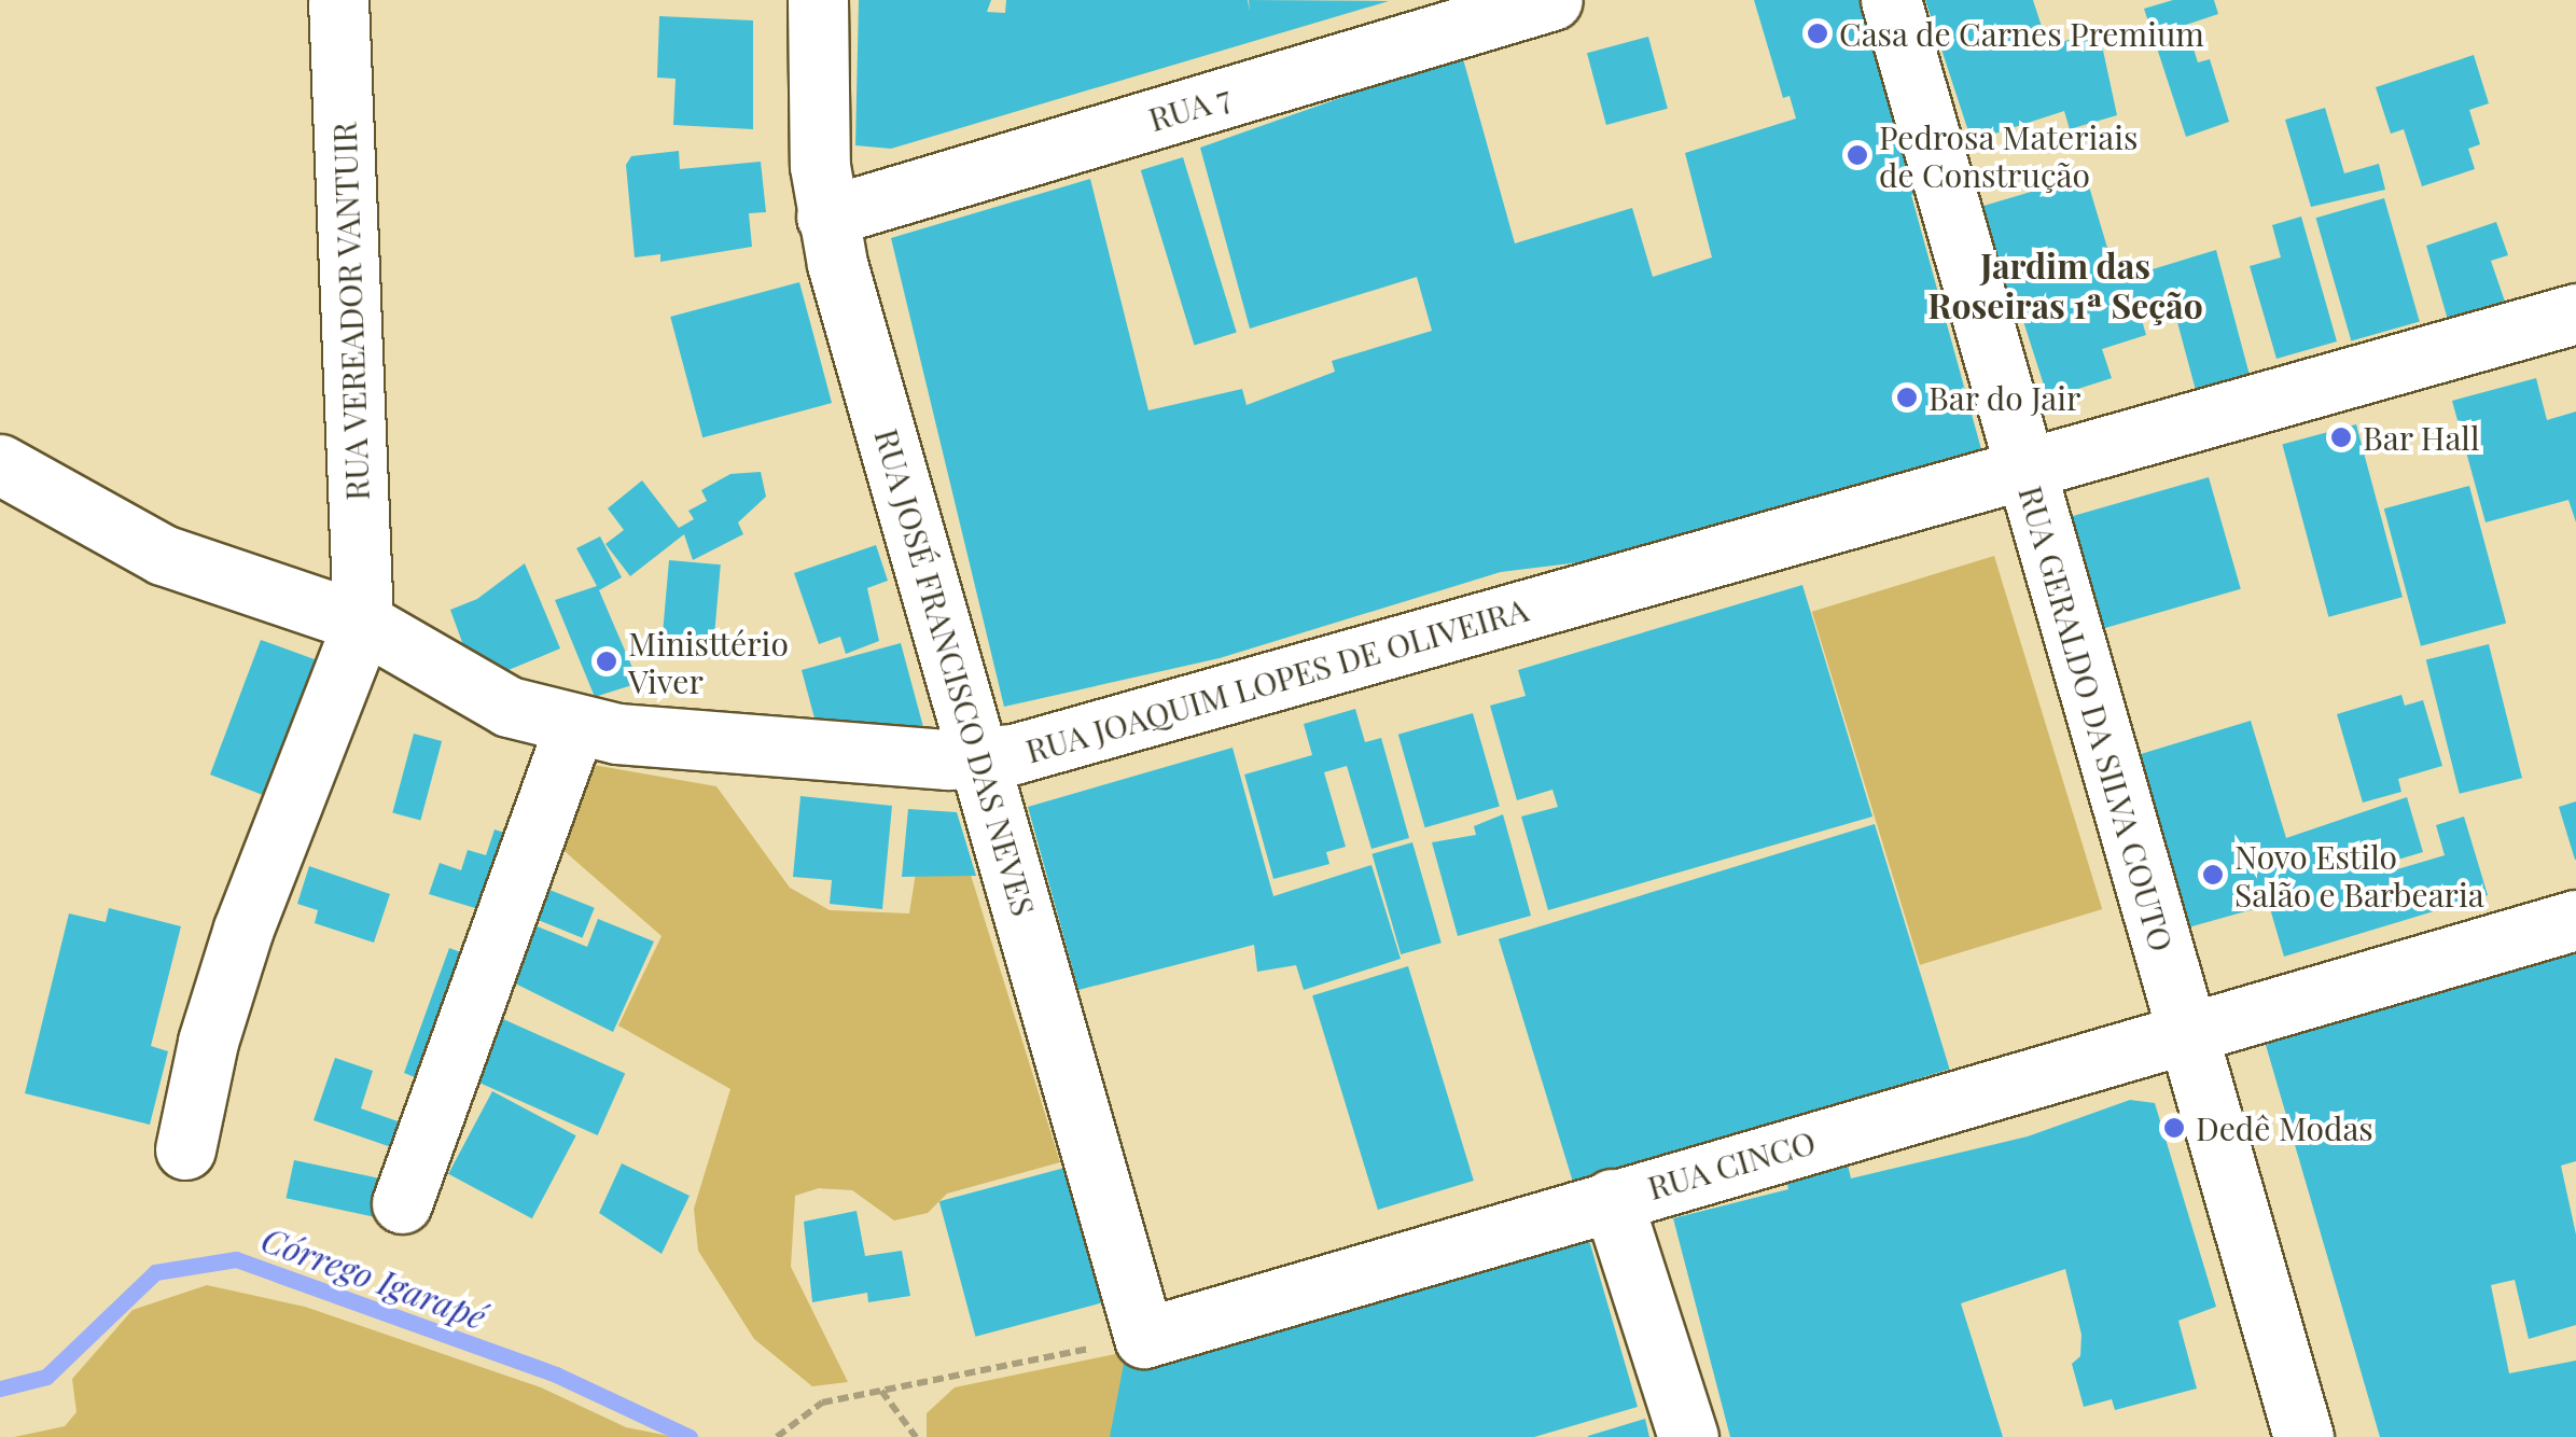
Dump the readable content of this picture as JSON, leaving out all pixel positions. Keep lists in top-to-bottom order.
{
  "streets": {
    "street": [
      "RUA 7",
      "RUA VEREADOR VANTUIR",
      "RUA JOSÉ FRANCISCO DAS NEVES",
      "RUA JOAQUIM LOPES DE OLIVEIRA",
      "RUA GERALDO DA SILVA COUTO",
      "RUA CINCO"
    ]
  },
  "crossings": [
    ["RUA 7", "RUA JOSÉ FRANCISCO DAS NEVES"],
    ["RUA VEREADOR VANTUIR", "RUA JOAQUIM LOPES DE OLIVEIRA"],
    ["RUA JOSÉ FRANCISCO DAS NEVES", "RUA JOAQUIM LOPES DE OLIVEIRA"],
    ["RUA JOSÉ FRANCISCO DAS NEVES", "RUA CINCO"],
    ["RUA JOAQUIM LOPES DE OLIVEIRA", "RUA GERALDO DA SILVA COUTO"],
    ["RUA GERALDO DA SILVA COUTO", "RUA CINCO"]
  ],
  "districts": ["Jardim das Roseiras 1ª Seção"],
  "water": ["Córrego Igarapé"],
  "places": [
    "Casa de Carnes Premium",
    "Pedrosa Materiais de Construção",
    "Bar do Jair",
    "Bar Hall",
    "Ministtério Viver",
    "Novo Estilo Salão e Barbearia",
    "Dedê Modas"
  ]
}
